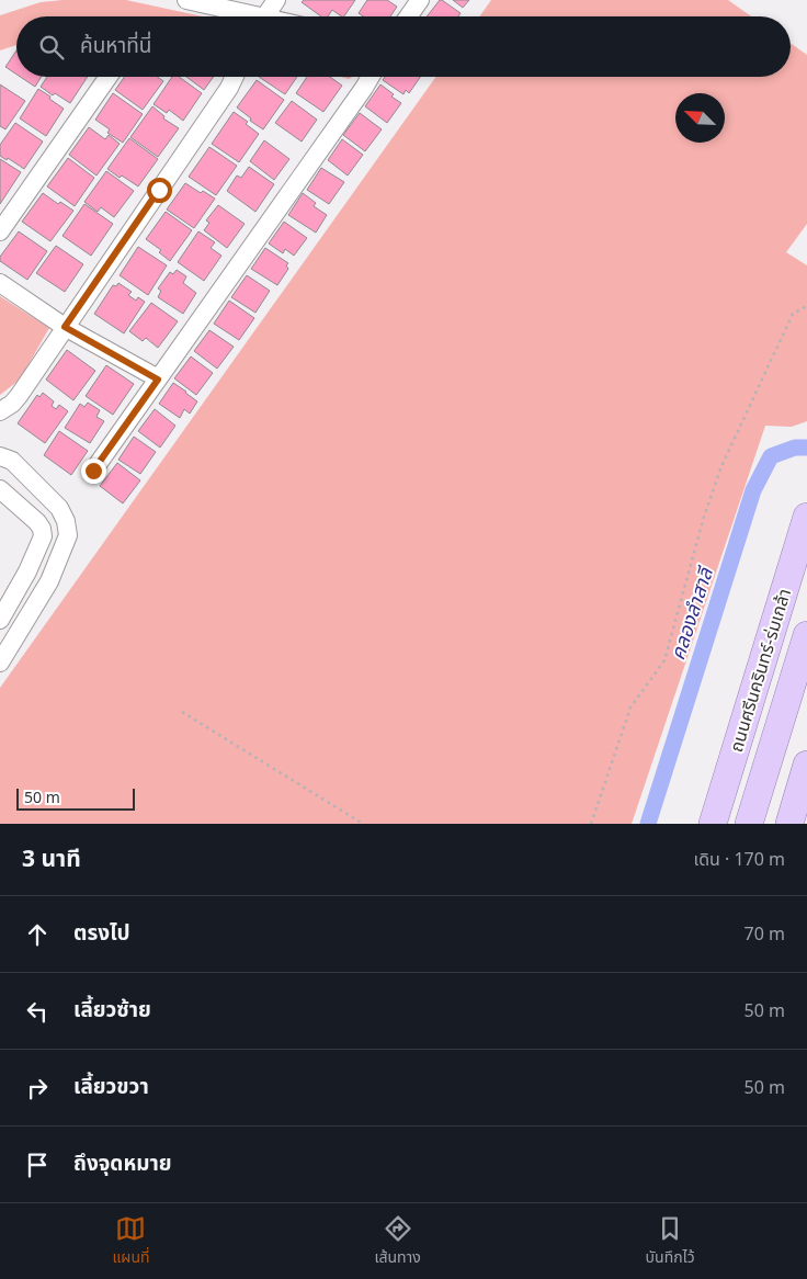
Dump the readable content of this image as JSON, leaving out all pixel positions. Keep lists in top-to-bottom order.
{
  "streets": {
    "main road": ["ถนนศรีนครินทร์-ร่มเกล้า"]
  },
  "water": ["คลองลำสาลี"],
  "scale_bar": "50 m",
  "north": "top left",
  "page": {
    "search": "ค้นหาที่นี่",
    "scale": "50 m",
    "heading": ["3 นาที", "เดิน · 170 m"],
    "list": [
      ["ตรงไป", "70 m"],
      ["เลี้ยวซ้าย", "50 m"],
      ["เลี้ยวขวา", "50 m"],
      "ถึงจุดหมาย"
    ],
    "nav": ["แผนที่", "เส้นทาง", "บันทึกไว้"]
  }
}
